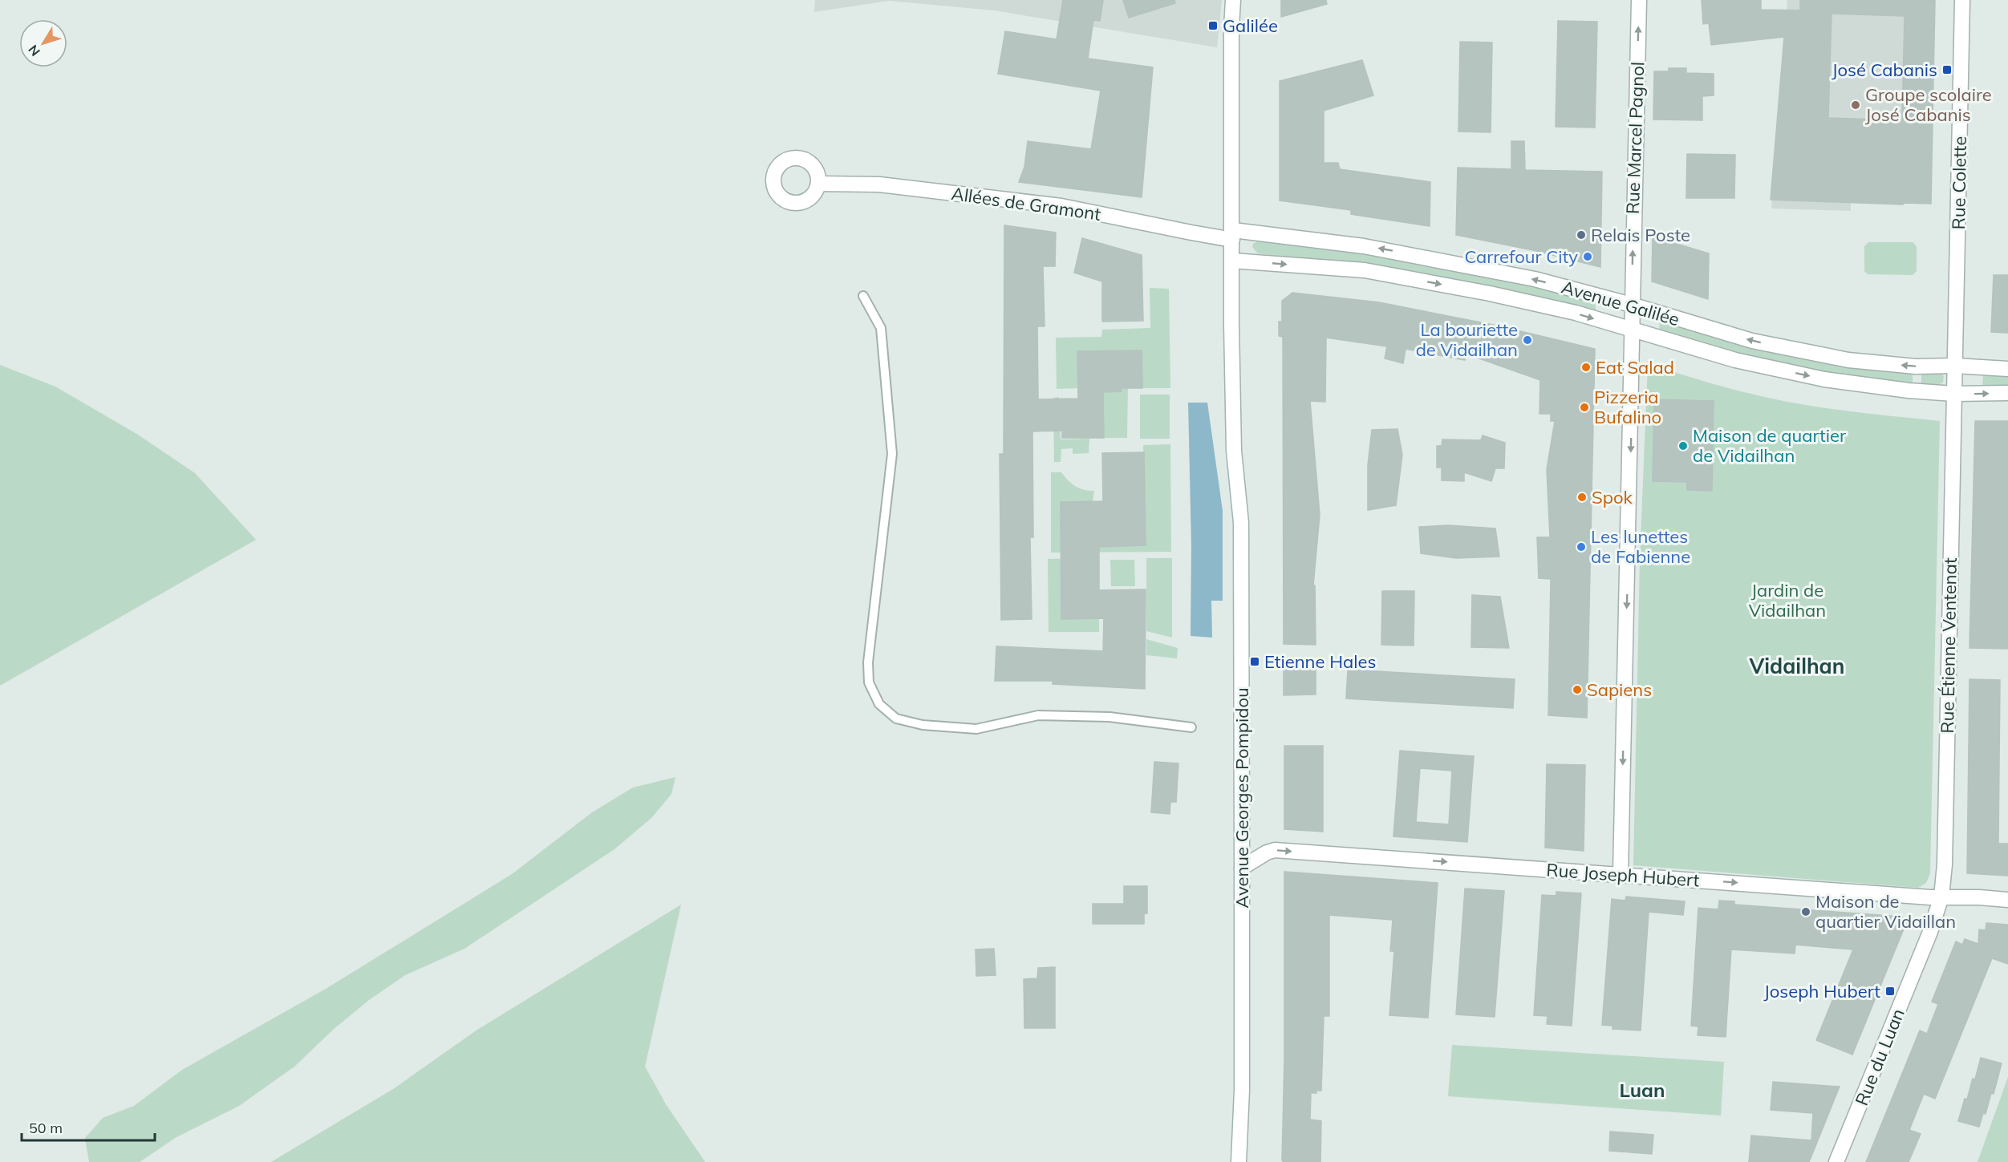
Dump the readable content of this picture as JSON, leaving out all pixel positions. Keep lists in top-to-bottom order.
{
  "streets": {
    "street": [
      "Rue Marcel Pagnol",
      "Rue Colette",
      "Allées de Gramont",
      "Avenue Galilée",
      "Rue Étienne Ventenat",
      "Avenue Georges Pompidou",
      "Rue Joseph Hubert",
      "Rue du Luan"
    ]
  },
  "crossings": [
    ["Rue Marcel Pagnol", "Avenue Galilée"],
    ["Rue Marcel Pagnol", "Rue Joseph Hubert"],
    ["Rue Colette", "Avenue Galilée"],
    ["Rue Colette", "Rue Étienne Ventenat"],
    ["Allées de Gramont", "Avenue Galilée"],
    ["Allées de Gramont", "Avenue Georges Pompidou"],
    ["Avenue Galilée", "Rue Étienne Ventenat"],
    ["Avenue Galilée", "Avenue Georges Pompidou"],
    ["Rue Étienne Ventenat", "Rue Joseph Hubert"],
    ["Rue Étienne Ventenat", "Rue du Luan"],
    ["Avenue Georges Pompidou", "Rue Joseph Hubert"],
    ["Rue Joseph Hubert", "Rue du Luan"]
  ],
  "one_way": ["Rue Joseph Hubert"],
  "districts": ["Vidailhan", "Luan"],
  "parks": ["Jardin de Vidailhan"],
  "places": {
    "transit": [
      "Galilée",
      "José Cabanis",
      "Etienne Hales",
      "Joseph Hubert"
    ],
    "other": [
      "Groupe scolaire José Cabanis",
      "Relais Poste",
      "Carrefour City",
      "La bouriette de Vidailhan",
      "Eat Salad",
      "Pizzeria Bufalino",
      "Maison de quartier de Vidailhan",
      "Spok",
      "Les lunettes de Fabienne",
      "Sapiens",
      "Maison de quartier Vidaillan"
    ]
  },
  "scale_bar": "50 m",
  "north": "bottom left"
}
